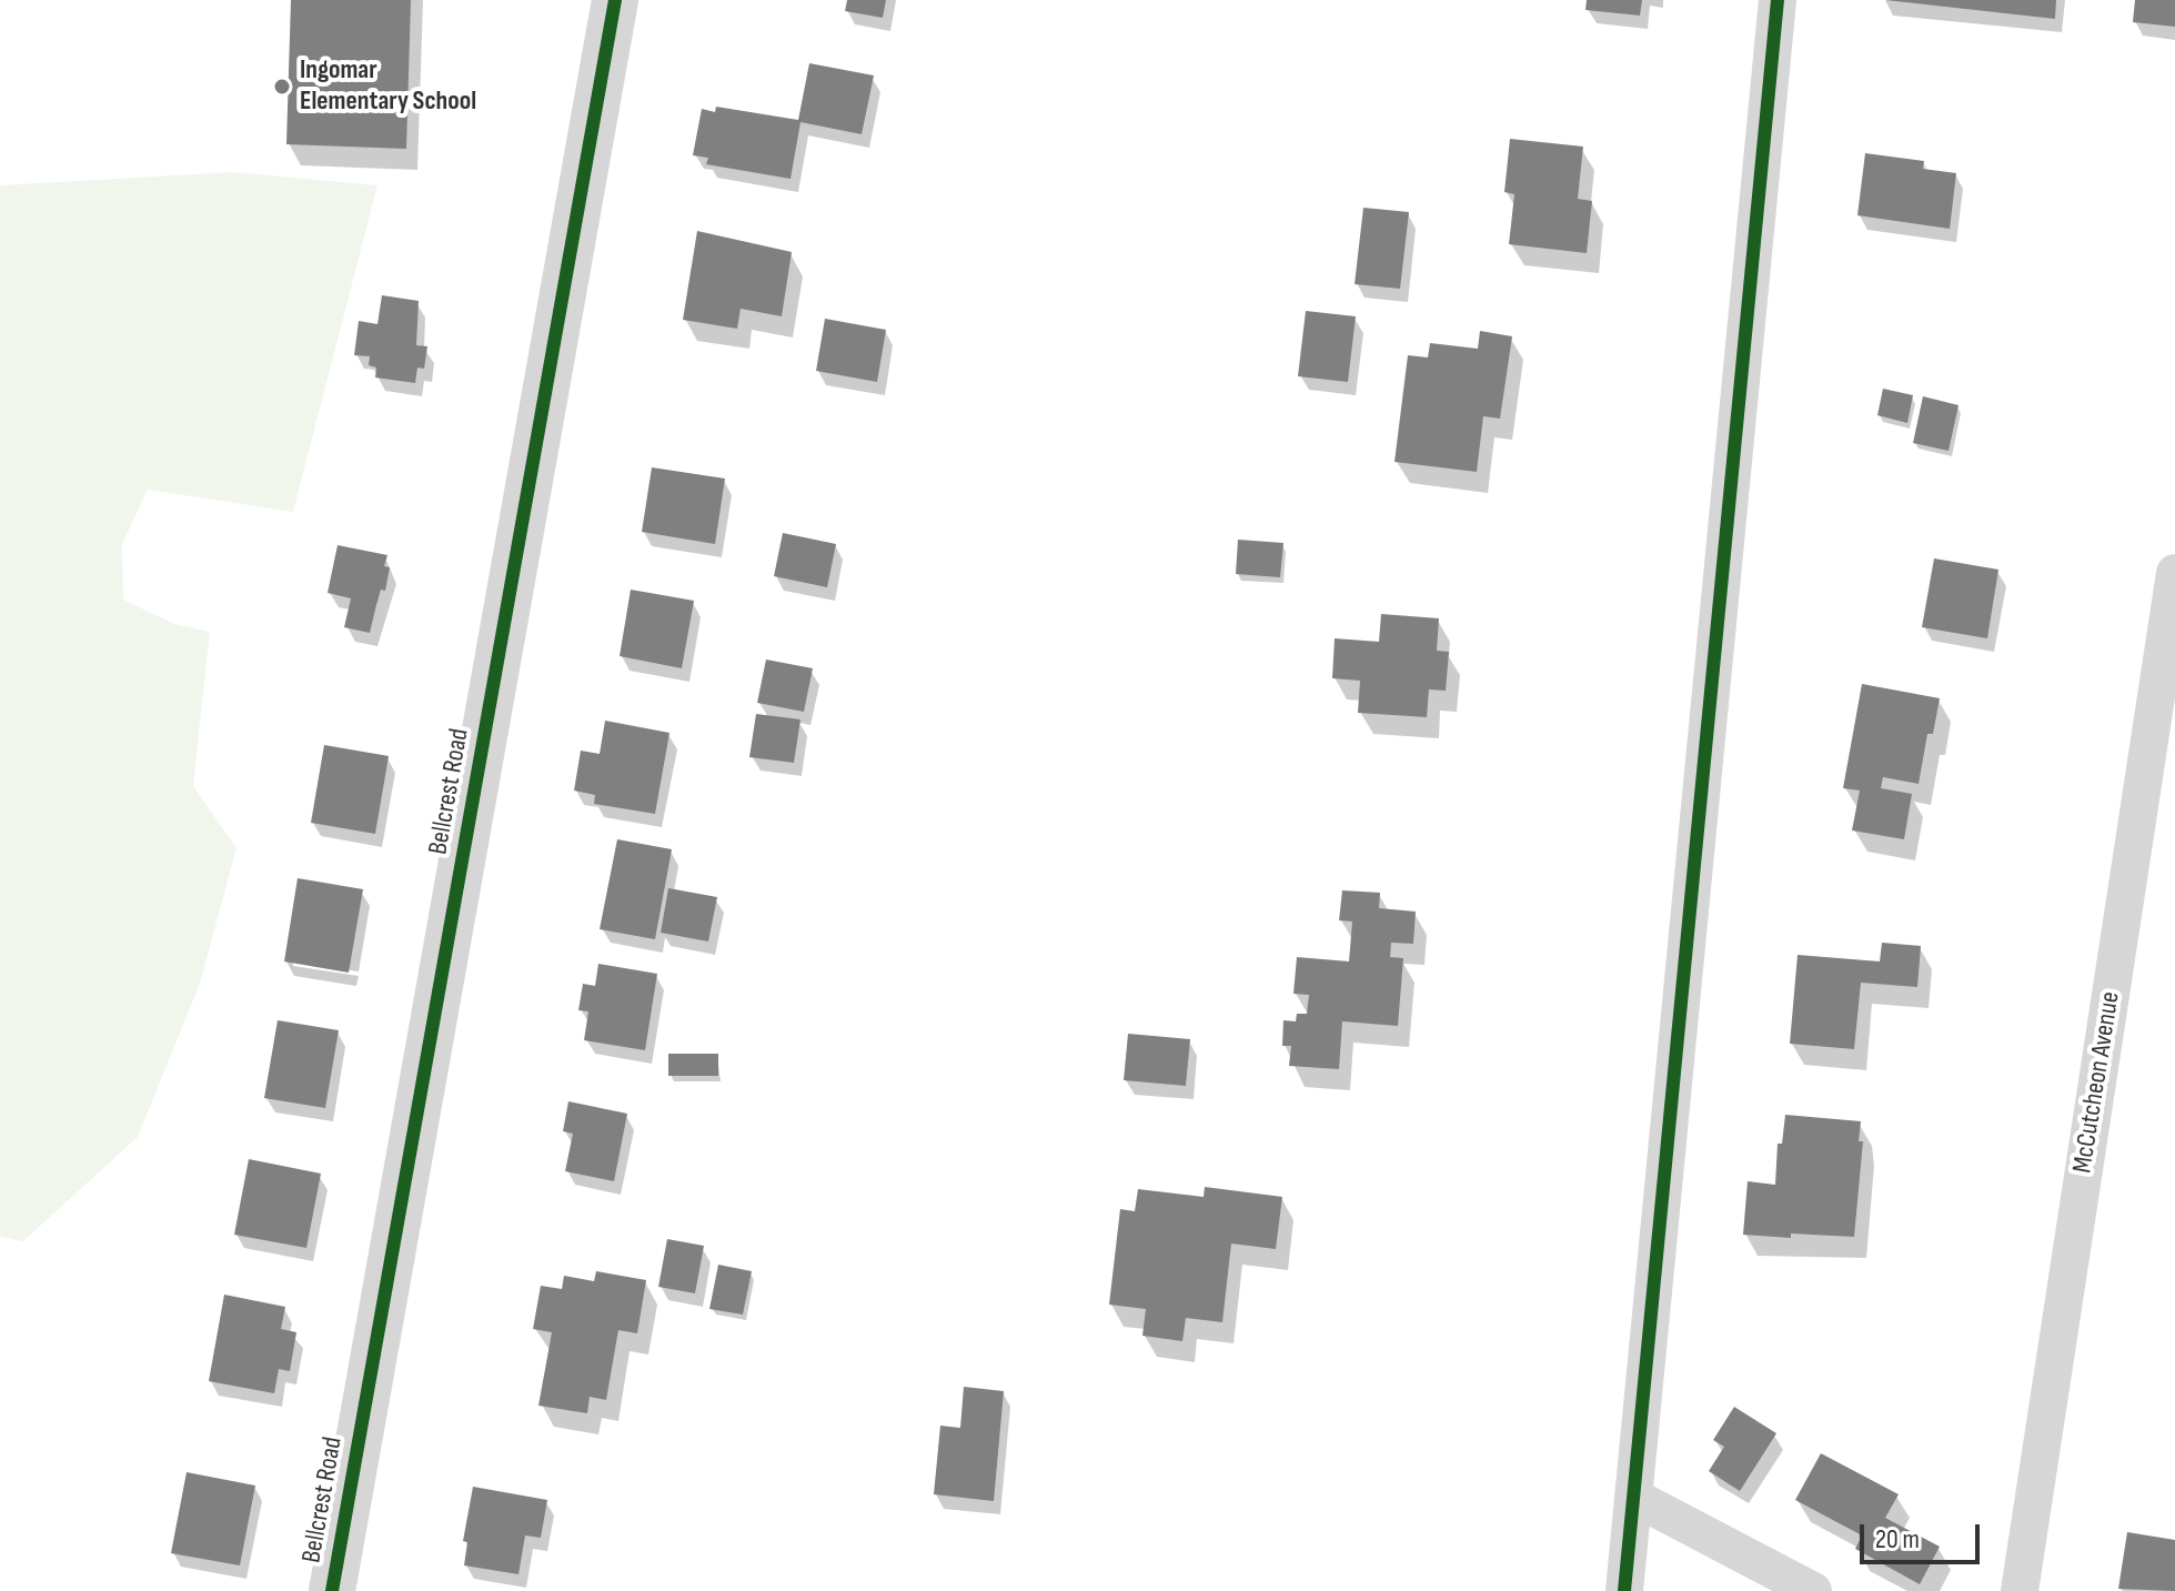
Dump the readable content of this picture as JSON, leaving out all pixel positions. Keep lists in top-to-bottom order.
{
  "streets": {
    "street": ["Bellcrest Road", "McCutcheon Avenue"]
  },
  "places": ["Ingomar Elementary School"],
  "scale_bar": "20 m"
}
